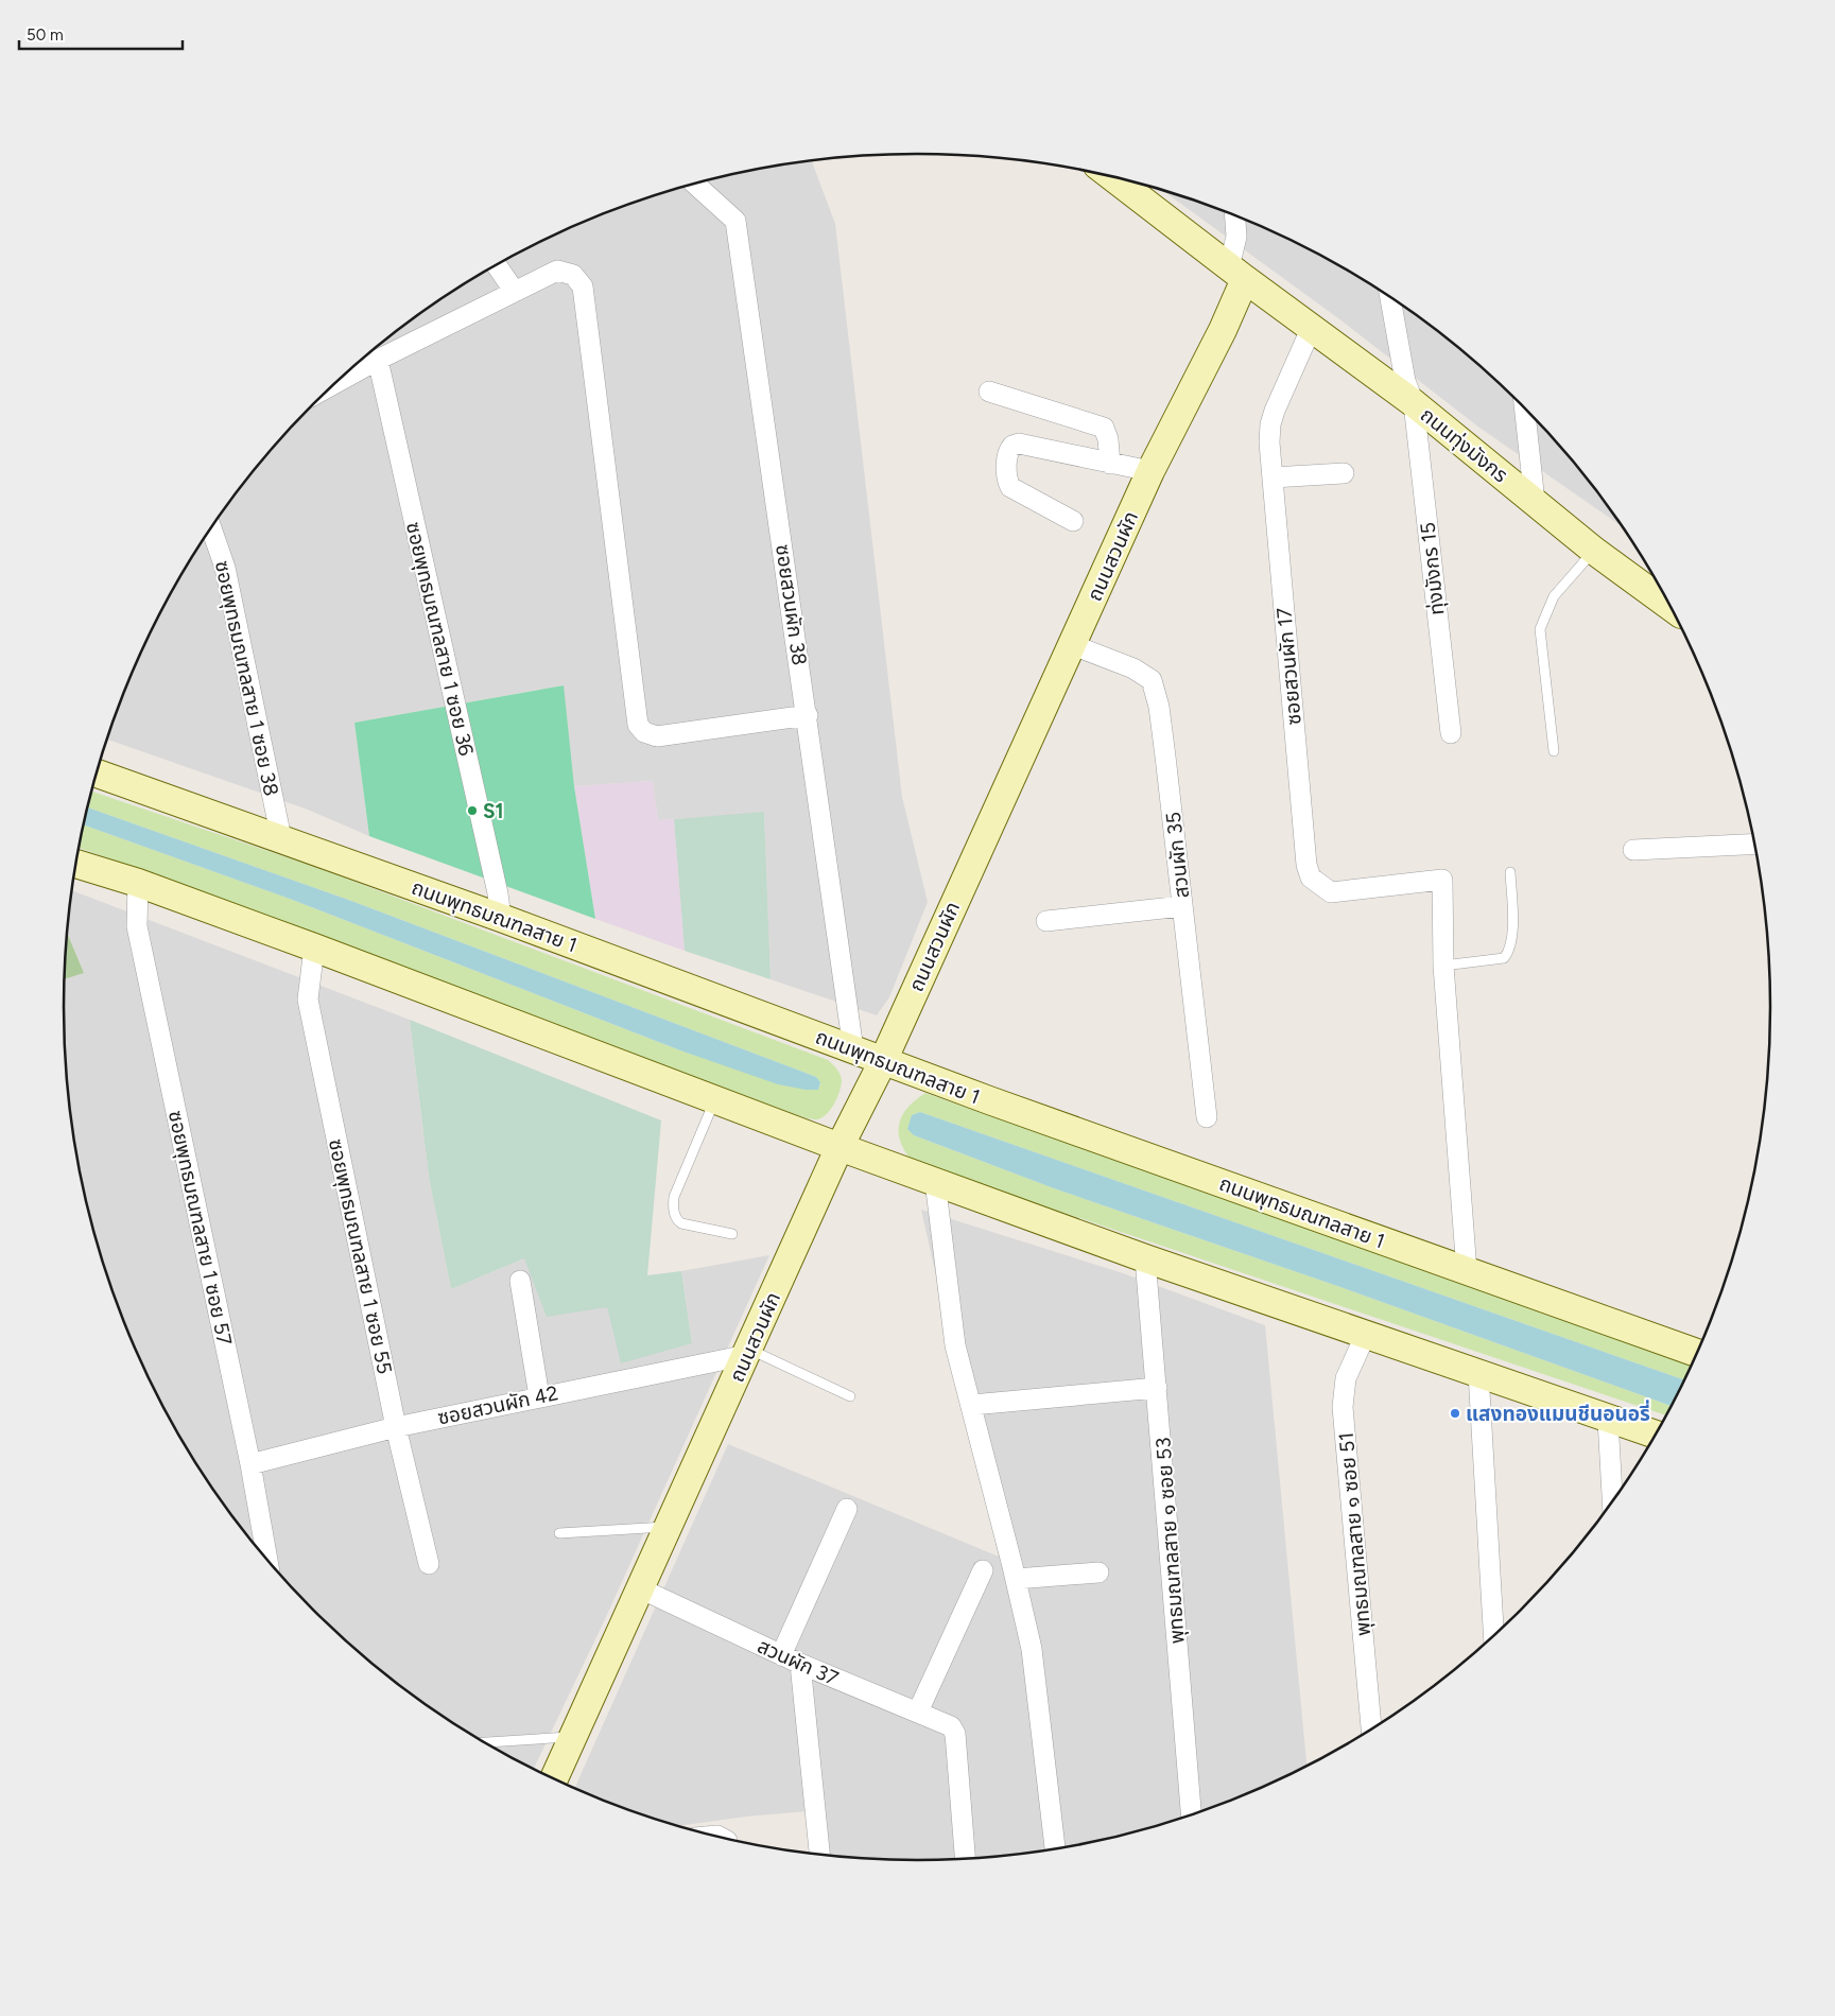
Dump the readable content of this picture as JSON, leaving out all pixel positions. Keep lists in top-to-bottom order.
{
  "streets": {
    "main road": ["ถนนทุ่งมังกร", "ถนนสวนผัก", "ถนนพุทธมณฑลสาย 1"],
    "street": [
      "ทุ่งมังกร 15",
      "ซอยสวนผัก 38",
      "ซอยพุทธมณฑลสาย 1 ซอย 36",
      "ซอยสวนผัก 17",
      "ซอยพุทธมณฑลสาย 1 ซอย 38",
      "สวนผัก 35",
      "ซอยพุทธมณฑลสาย 1 ซอย 57",
      "ซอยพุทธมณฑลสาย 1 ซอย 55",
      "ซอยสวนผัก 42",
      "พุทธมณฑลสาย ๑ ซอย 51",
      "พุทธมณฑลสาย ๑ ซอย 53",
      "สวนผัก 37"
    ]
  },
  "crossings": [
    ["ถนนทุ่งมังกร", "ถนนสวนผัก"],
    ["ถนนทุ่งมังกร", "ทุ่งมังกร 15"],
    ["ถนนทุ่งมังกร", "ซอยสวนผัก 17"],
    ["ถนนสวนผัก", "สวนผัก 35"],
    ["ถนนสวนผัก", "ถนนพุทธมณฑลสาย 1"],
    ["ถนนสวนผัก", "ซอยสวนผัก 42"],
    ["ถนนสวนผัก", "สวนผัก 37"],
    ["ซอยสวนผัก 38", "ถนนพุทธมณฑลสาย 1"],
    ["ซอยพุทธมณฑลสาย 1 ซอย 36", "ถนนพุทธมณฑลสาย 1"],
    ["ซอยพุทธมณฑลสาย 1 ซอย 38", "ถนนพุทธมณฑลสาย 1"],
    ["ซอยพุทธมณฑลสาย 1 ซอย 57", "ซอยสวนผัก 42"],
    ["ซอยพุทธมณฑลสาย 1 ซอย 55", "ซอยสวนผัก 42"]
  ],
  "places": ["S1", "แสงทองแมนชีนอนอรี่"],
  "scale_bar": "50 m"
}
